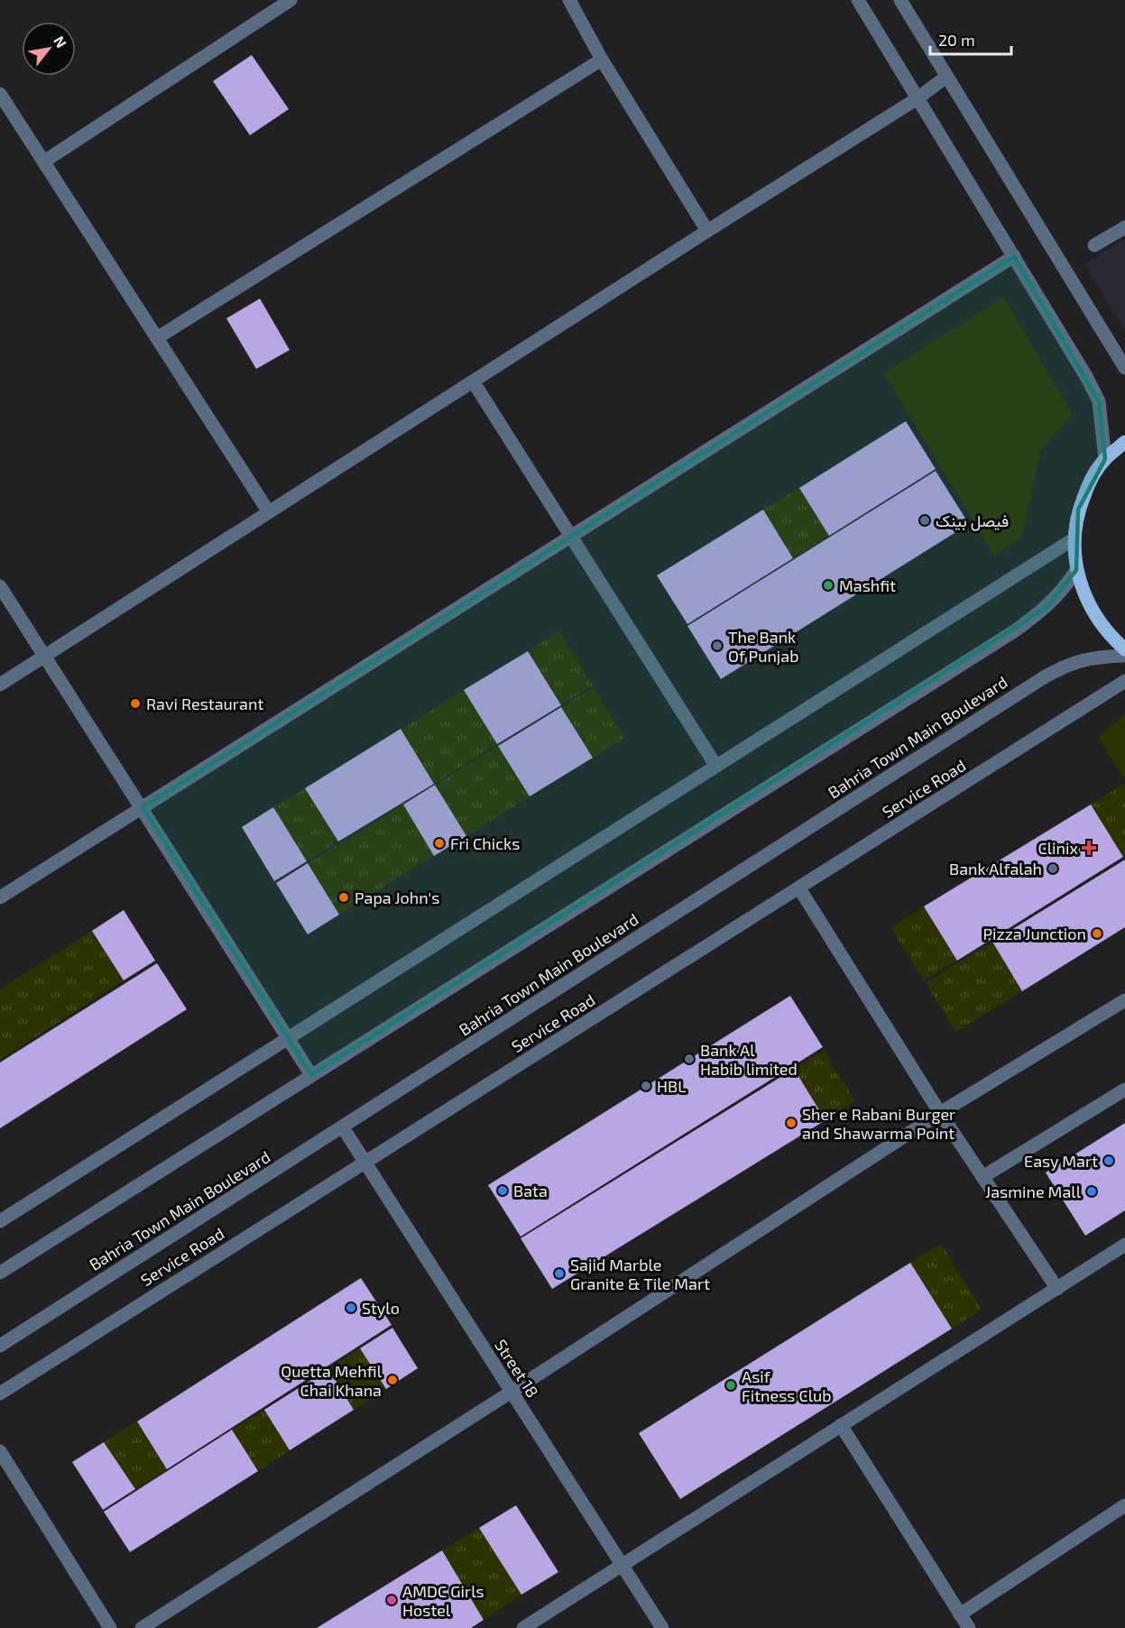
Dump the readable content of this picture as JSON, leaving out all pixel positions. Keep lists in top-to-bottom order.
{
  "streets": {
    "street": ["Bahria Town Main Boulevard", "Service Road", "Street 18"]
  },
  "crossings": [
    ["Bahria Town Main Boulevard", "Street 18"],
    ["Service Road", "Street 18"]
  ],
  "places": {
    "other": [
      "فیصل بینک",
      "Mashfit",
      "The Bank Of Punjab",
      "Ravi Restaurant",
      "Fri Chicks",
      "Bank Alfalah",
      "Papa John's",
      "Pizza Junction",
      "Bank Al Habib limited",
      "HBL",
      "Sher e Rabani Burger and Shawarma Point",
      "Easy Mart",
      "Bata",
      "Jasmine Mall",
      "Sajid Marble Granite & Tile Mart",
      "Stylo",
      "Quetta Mehfil Chai Khana",
      "Asif Fitness Club",
      "AMDC Girls Hostel"
    ],
    "health": ["Clinix"]
  },
  "scale_bar": "20 m",
  "north": "top right"
}
